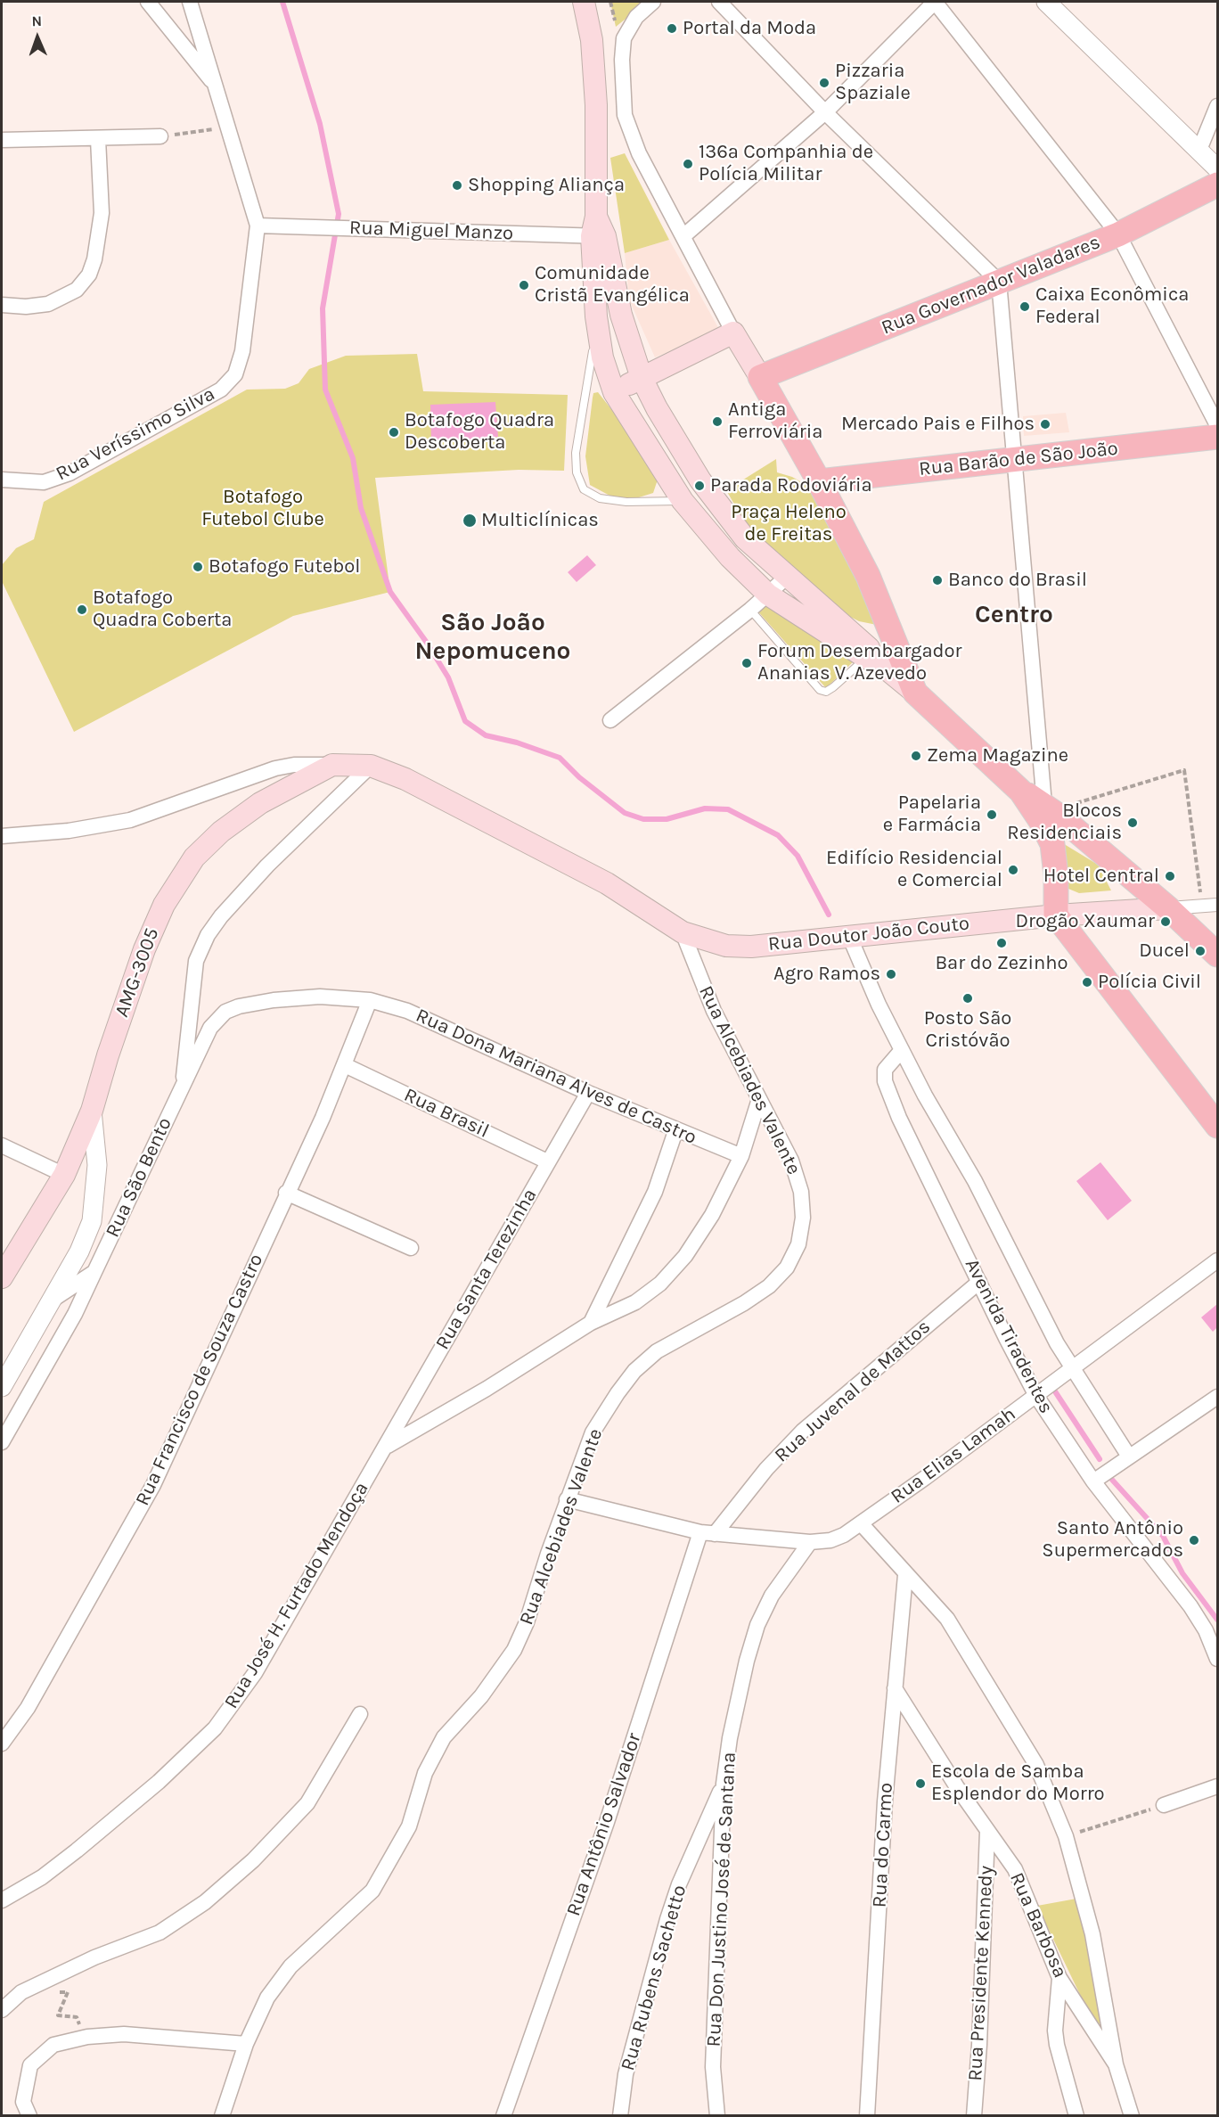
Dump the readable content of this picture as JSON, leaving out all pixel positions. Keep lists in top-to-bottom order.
{
  "streets": {
    "main road": [
      "Rua Governador Valadares",
      "Rua Barão de São João",
      "Rua Doutor João Couto",
      "AMG-3005"
    ],
    "street": [
      "Rua Miguel Manzo",
      "Rua Veríssimo Silva",
      "Rua Dona Mariana Alves de Castro",
      "Rua Alcebiades Valente",
      "Rua Brasil",
      "Rua São Bento",
      "Rua Santa Terezinha",
      "Avenida Tiradentes",
      "Rua Francisco de Souza Castro",
      "Rua Juvenal de Mattos",
      "Rua Elias Lamah",
      "Rua José H. Furtado Mendoça",
      "Rua Antônio Salvador",
      "Rua do Carmo",
      "Rua Don Justino José de Santana",
      "Rua Barbosa",
      "Rua Presidente Kennedy",
      "Rua Rubens Sachetto"
    ]
  },
  "crossings": [
    ["Rua Miguel Manzo", "Rua Veríssimo Silva"],
    ["Rua Doutor João Couto", "AMG-3005"],
    ["Rua Doutor João Couto", "Rua Alcebiades Valente"],
    ["Rua Dona Mariana Alves de Castro", "Rua São Bento"],
    ["Rua Dona Mariana Alves de Castro", "Rua Santa Terezinha"],
    ["Rua Dona Mariana Alves de Castro", "Rua Francisco de Souza Castro"],
    ["Rua Alcebiades Valente", "Rua Elias Lamah"],
    ["Rua Brasil", "Rua Santa Terezinha"],
    ["Rua Brasil", "Rua Francisco de Souza Castro"],
    ["Rua Santa Terezinha", "Rua José H. Furtado Mendoça"],
    ["Avenida Tiradentes", "Rua Juvenal de Mattos"],
    ["Avenida Tiradentes", "Rua Elias Lamah"],
    ["Rua Juvenal de Mattos", "Rua Elias Lamah"],
    ["Rua Juvenal de Mattos", "Rua Antônio Salvador"],
    ["Rua Elias Lamah", "Rua Antônio Salvador"],
    ["Rua Elias Lamah", "Rua Don Justino José de Santana"],
    ["Rua do Carmo", "Rua Barbosa"],
    ["Rua Don Justino José de Santana", "Rua Rubens Sachetto"],
    ["Rua Barbosa", "Rua Presidente Kennedy"]
  ],
  "districts": ["Centro", "São João Nepomuceno"],
  "parks": ["Botafogo Futebol Clube", "Praça Heleno de Freitas"],
  "places": [
    "Portal da Moda",
    "Pizzaria Spaziale",
    "136ª Companhia de Polícia Militar",
    "Shopping Aliança",
    "Comunidade Cristã Evangélica",
    "Caixa Econômica Federal",
    "Antiga Ferroviária",
    "Mercado Pais e Filhos",
    "Botafogo Quadra Descoberta",
    "Parada Rodoviária",
    "Multiclínicas",
    "Botafogo Futebol",
    "Banco do Brasil",
    "Botafogo Quadra Coberta",
    "Forum Desembargador Ananias V. Azevedo",
    "Zema Magazine",
    "Papelaria e Farmácia",
    "Blocos Residenciais",
    "Edifício Residencial e Comercial",
    "Hotel Central",
    "Drogão Xaumar",
    "Bar do Zezinho",
    "Ducel",
    "Agro Ramos",
    "Polícia Civil",
    "Posto São Cristóvão",
    "Santo Antônio Supermercados",
    "Escola de Samba Esplendor do Morro"
  ],
  "north": "top"
}
